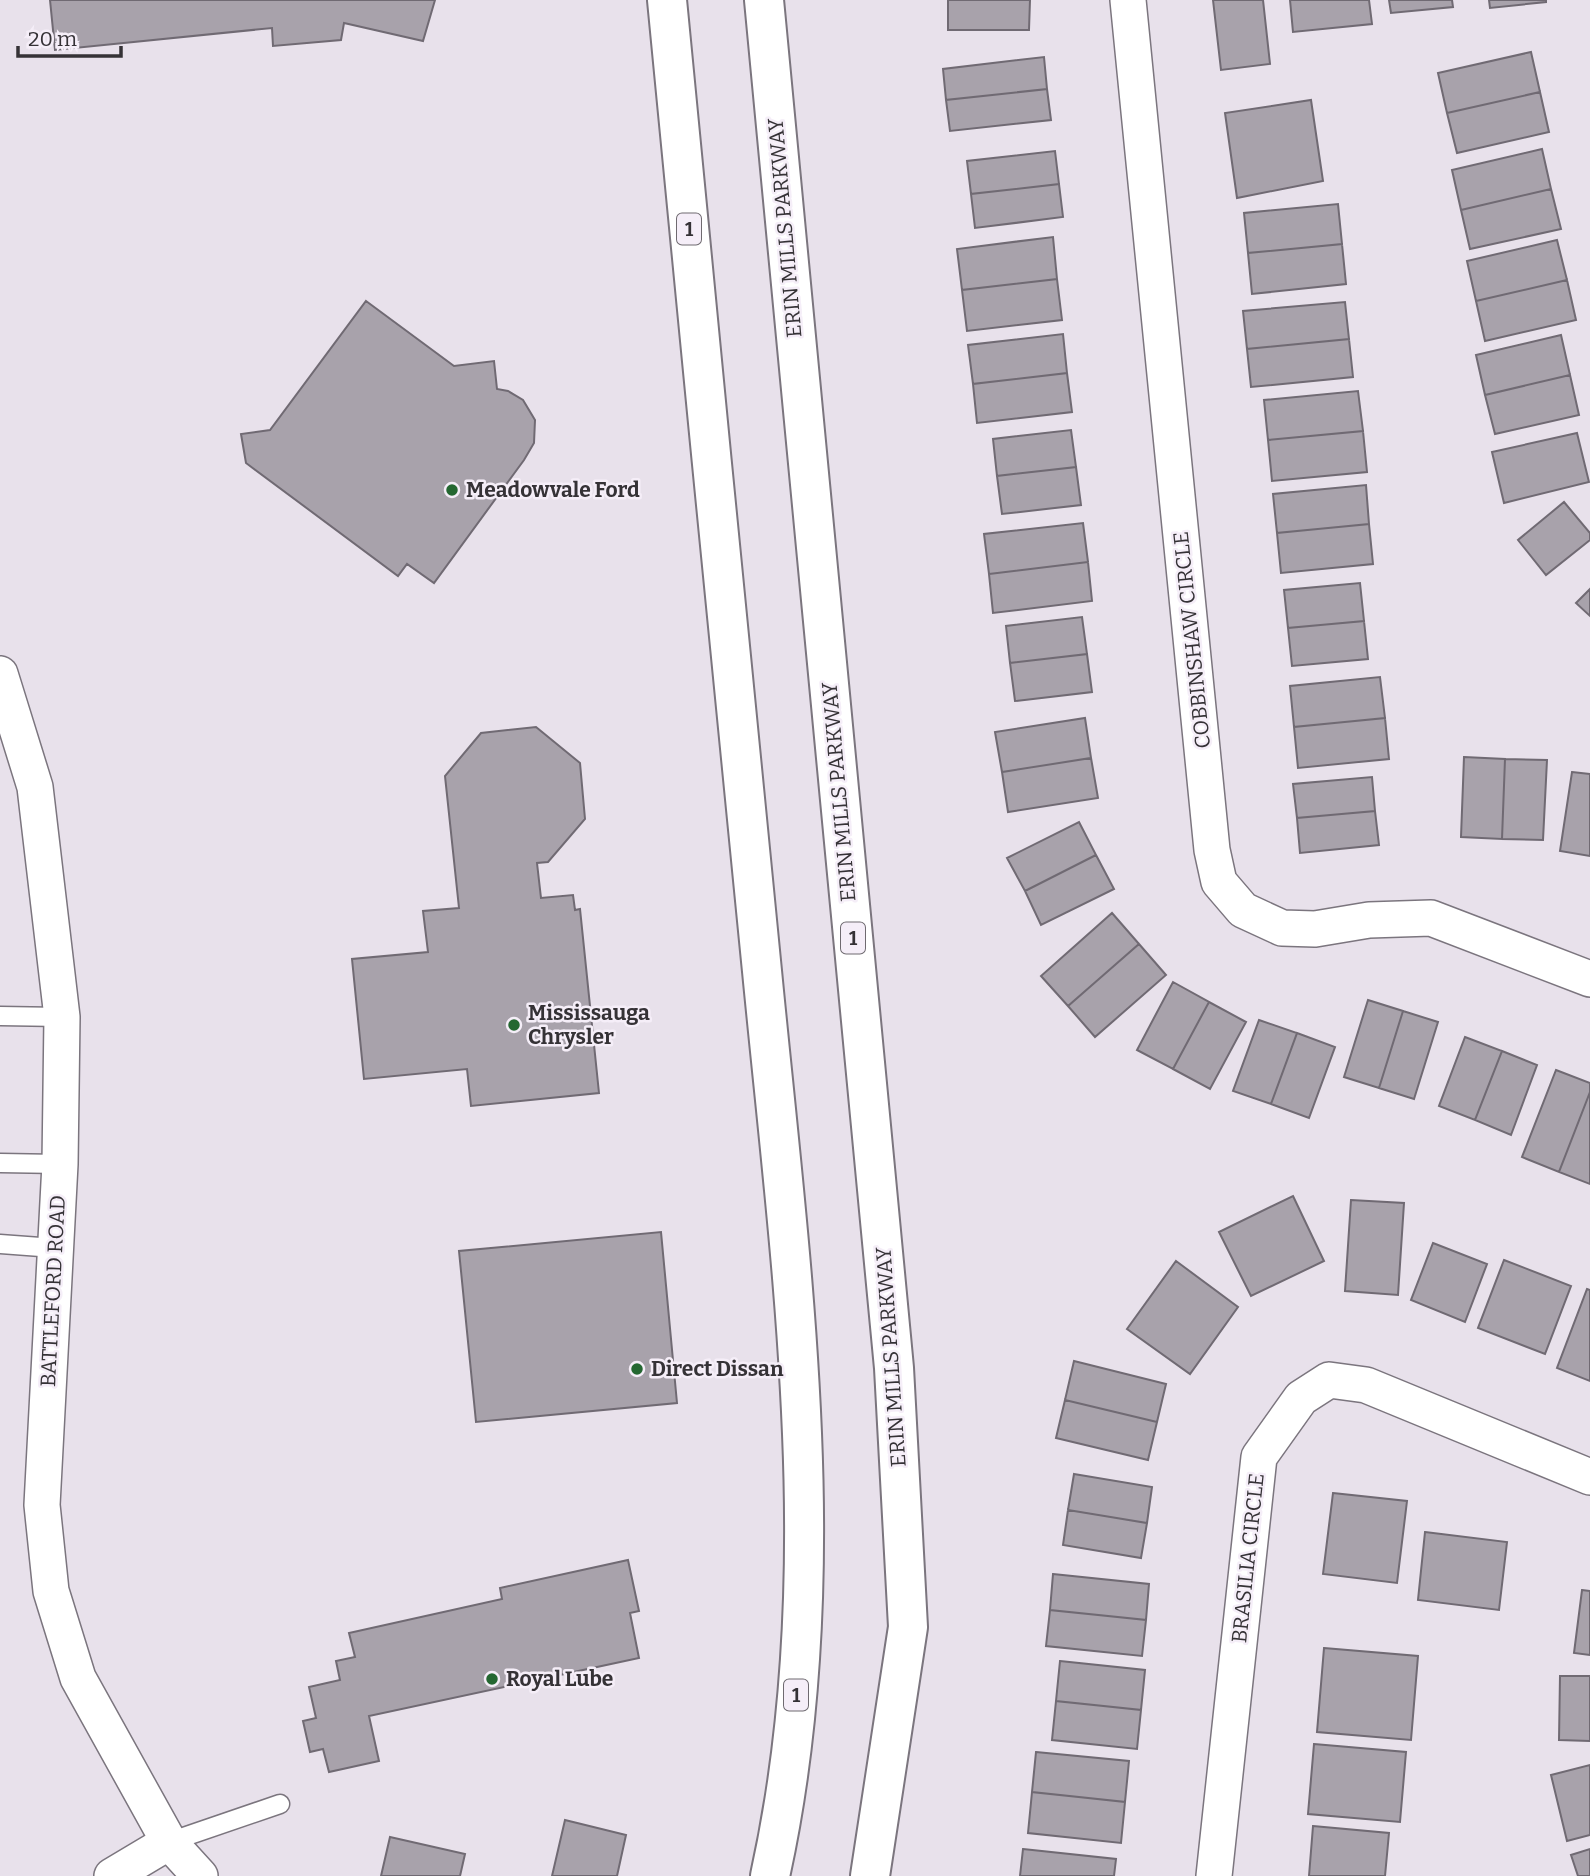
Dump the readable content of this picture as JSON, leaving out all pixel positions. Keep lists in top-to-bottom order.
{
  "streets": {
    "main road": ["ERIN MILLS PARKWAY", "1"],
    "street": ["COBBINSHAW CIRCLE", "BATTLEFORD ROAD", "BRASILIA CIRCLE"]
  },
  "places": [
    "Meadowvale Ford",
    "Mississauga Chrysler",
    "Direct Dissan",
    "Royal Lube"
  ],
  "scale_bar": "20 m"
}
